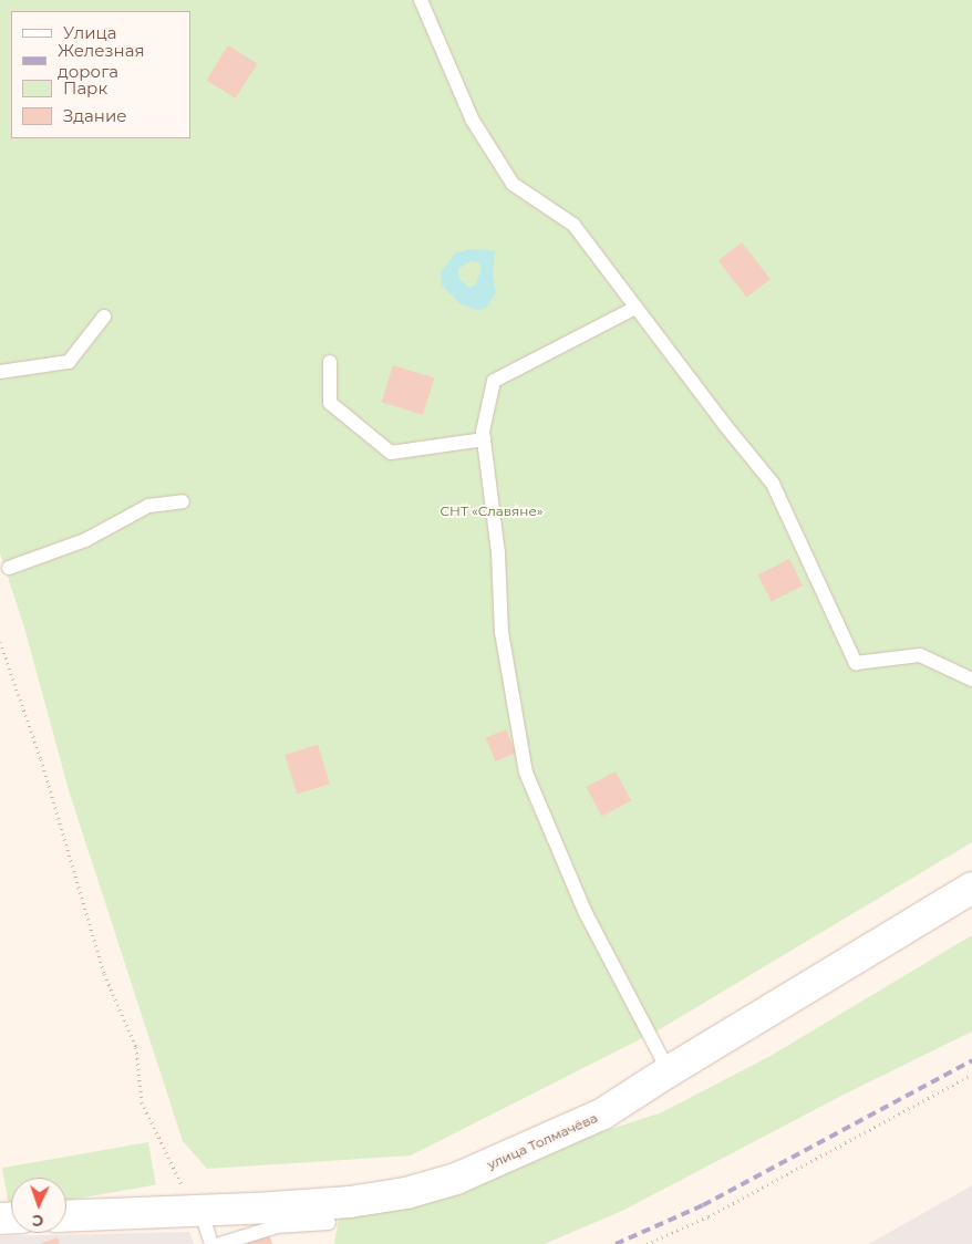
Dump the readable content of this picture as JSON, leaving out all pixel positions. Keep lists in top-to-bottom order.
{
  "streets": {
    "street": ["улица Толмачёва"]
  },
  "parks": ["СНТ «Славяне»"],
  "legend": [
    "Улица",
    "Железная дорога",
    "Парк",
    "Здание"
  ],
  "north": "bottom"
}
